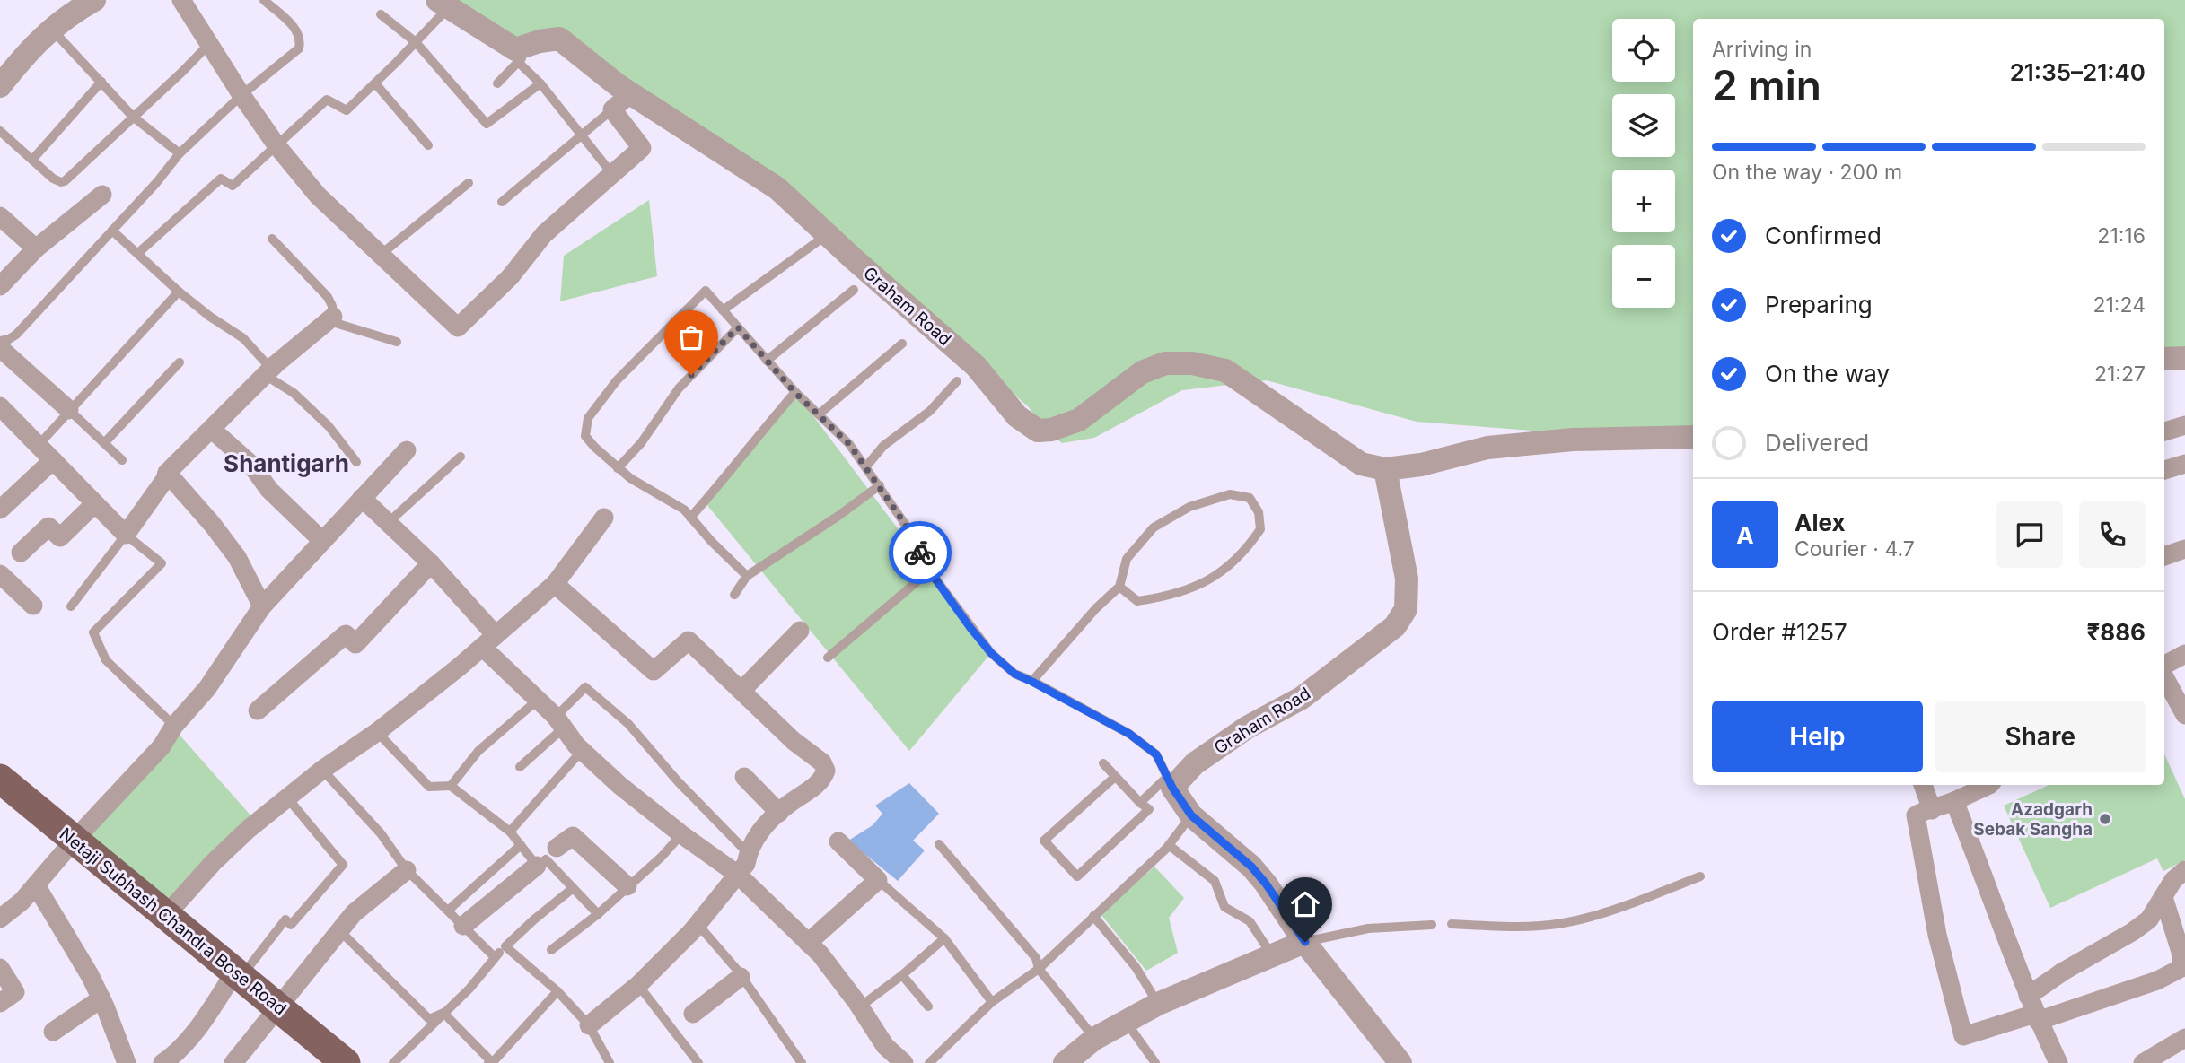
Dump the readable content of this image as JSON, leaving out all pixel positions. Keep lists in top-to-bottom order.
{
  "streets": {
    "main road": ["Netaji Subhash Chandra Bose Road"],
    "street": ["Graham Road"]
  },
  "districts": ["Shantigarh"],
  "places": ["Azadgarh Sebak Sangha"],
  "page": {
    "map_buttons": ["+", "−"],
    "heading": ["2 min", "Arriving in", "21:35–21:40"],
    "panel": [
      "Alex",
      "Courier · 4.7",
      "Order #1257",
      "₹886"
    ],
    "bar": "On the way · 200 m",
    "list": [
      ["Confirmed", "21:16"],
      ["Preparing", "21:24"],
      ["On the way", "21:27"],
      "Delivered"
    ],
    "round": "A",
    "buttons": ["Help", "Share"]
  }
}
